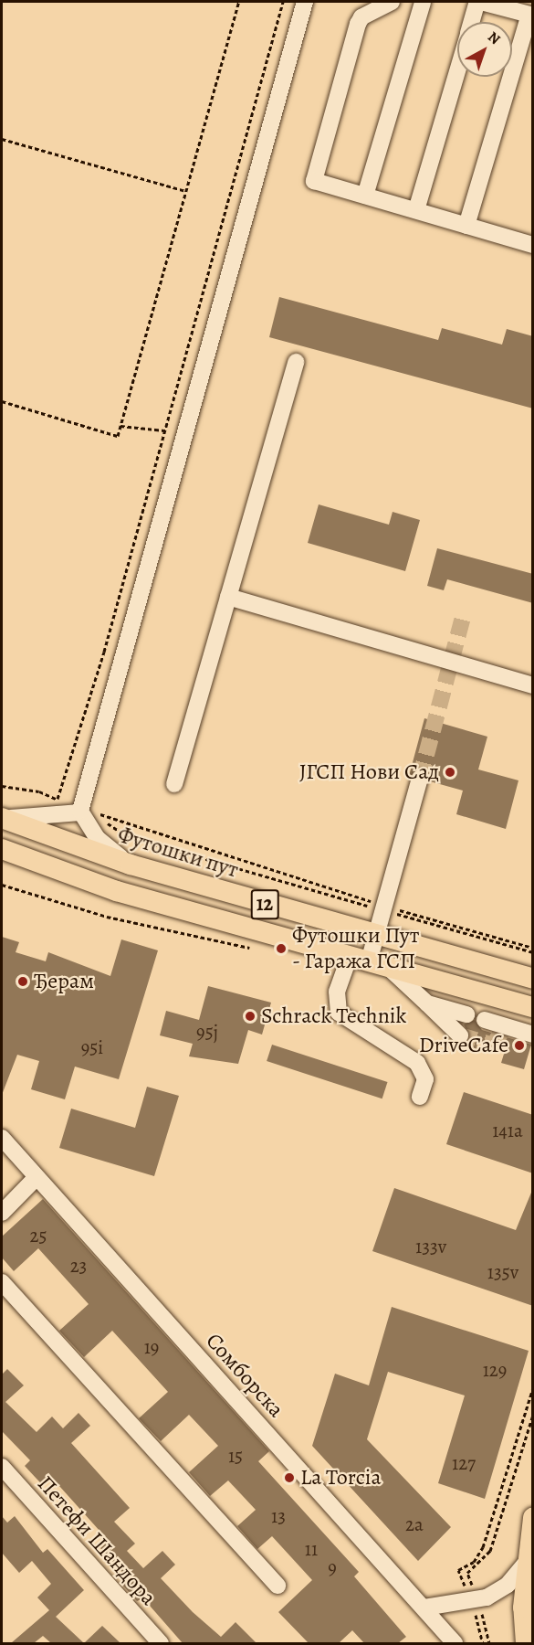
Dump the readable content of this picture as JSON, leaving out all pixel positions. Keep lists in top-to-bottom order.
{
  "streets": {
    "main road": ["Футошки пут", "12"],
    "street": ["Сомборска", "Петефи Шандора"]
  },
  "places": [
    "ЈГСП Нови Сад",
    "Футошки Пут - Гаража ГСП",
    "Ђерам",
    "Schrack Technik",
    "DriveCafe",
    "La Torcia"
  ],
  "house_numbers": [
    "95j",
    "95i",
    "141a",
    "25",
    "133v",
    "23",
    "135v",
    "19",
    "129",
    "15",
    "127",
    "13",
    "2a",
    "11",
    "9"
  ],
  "north": "top right"
}
